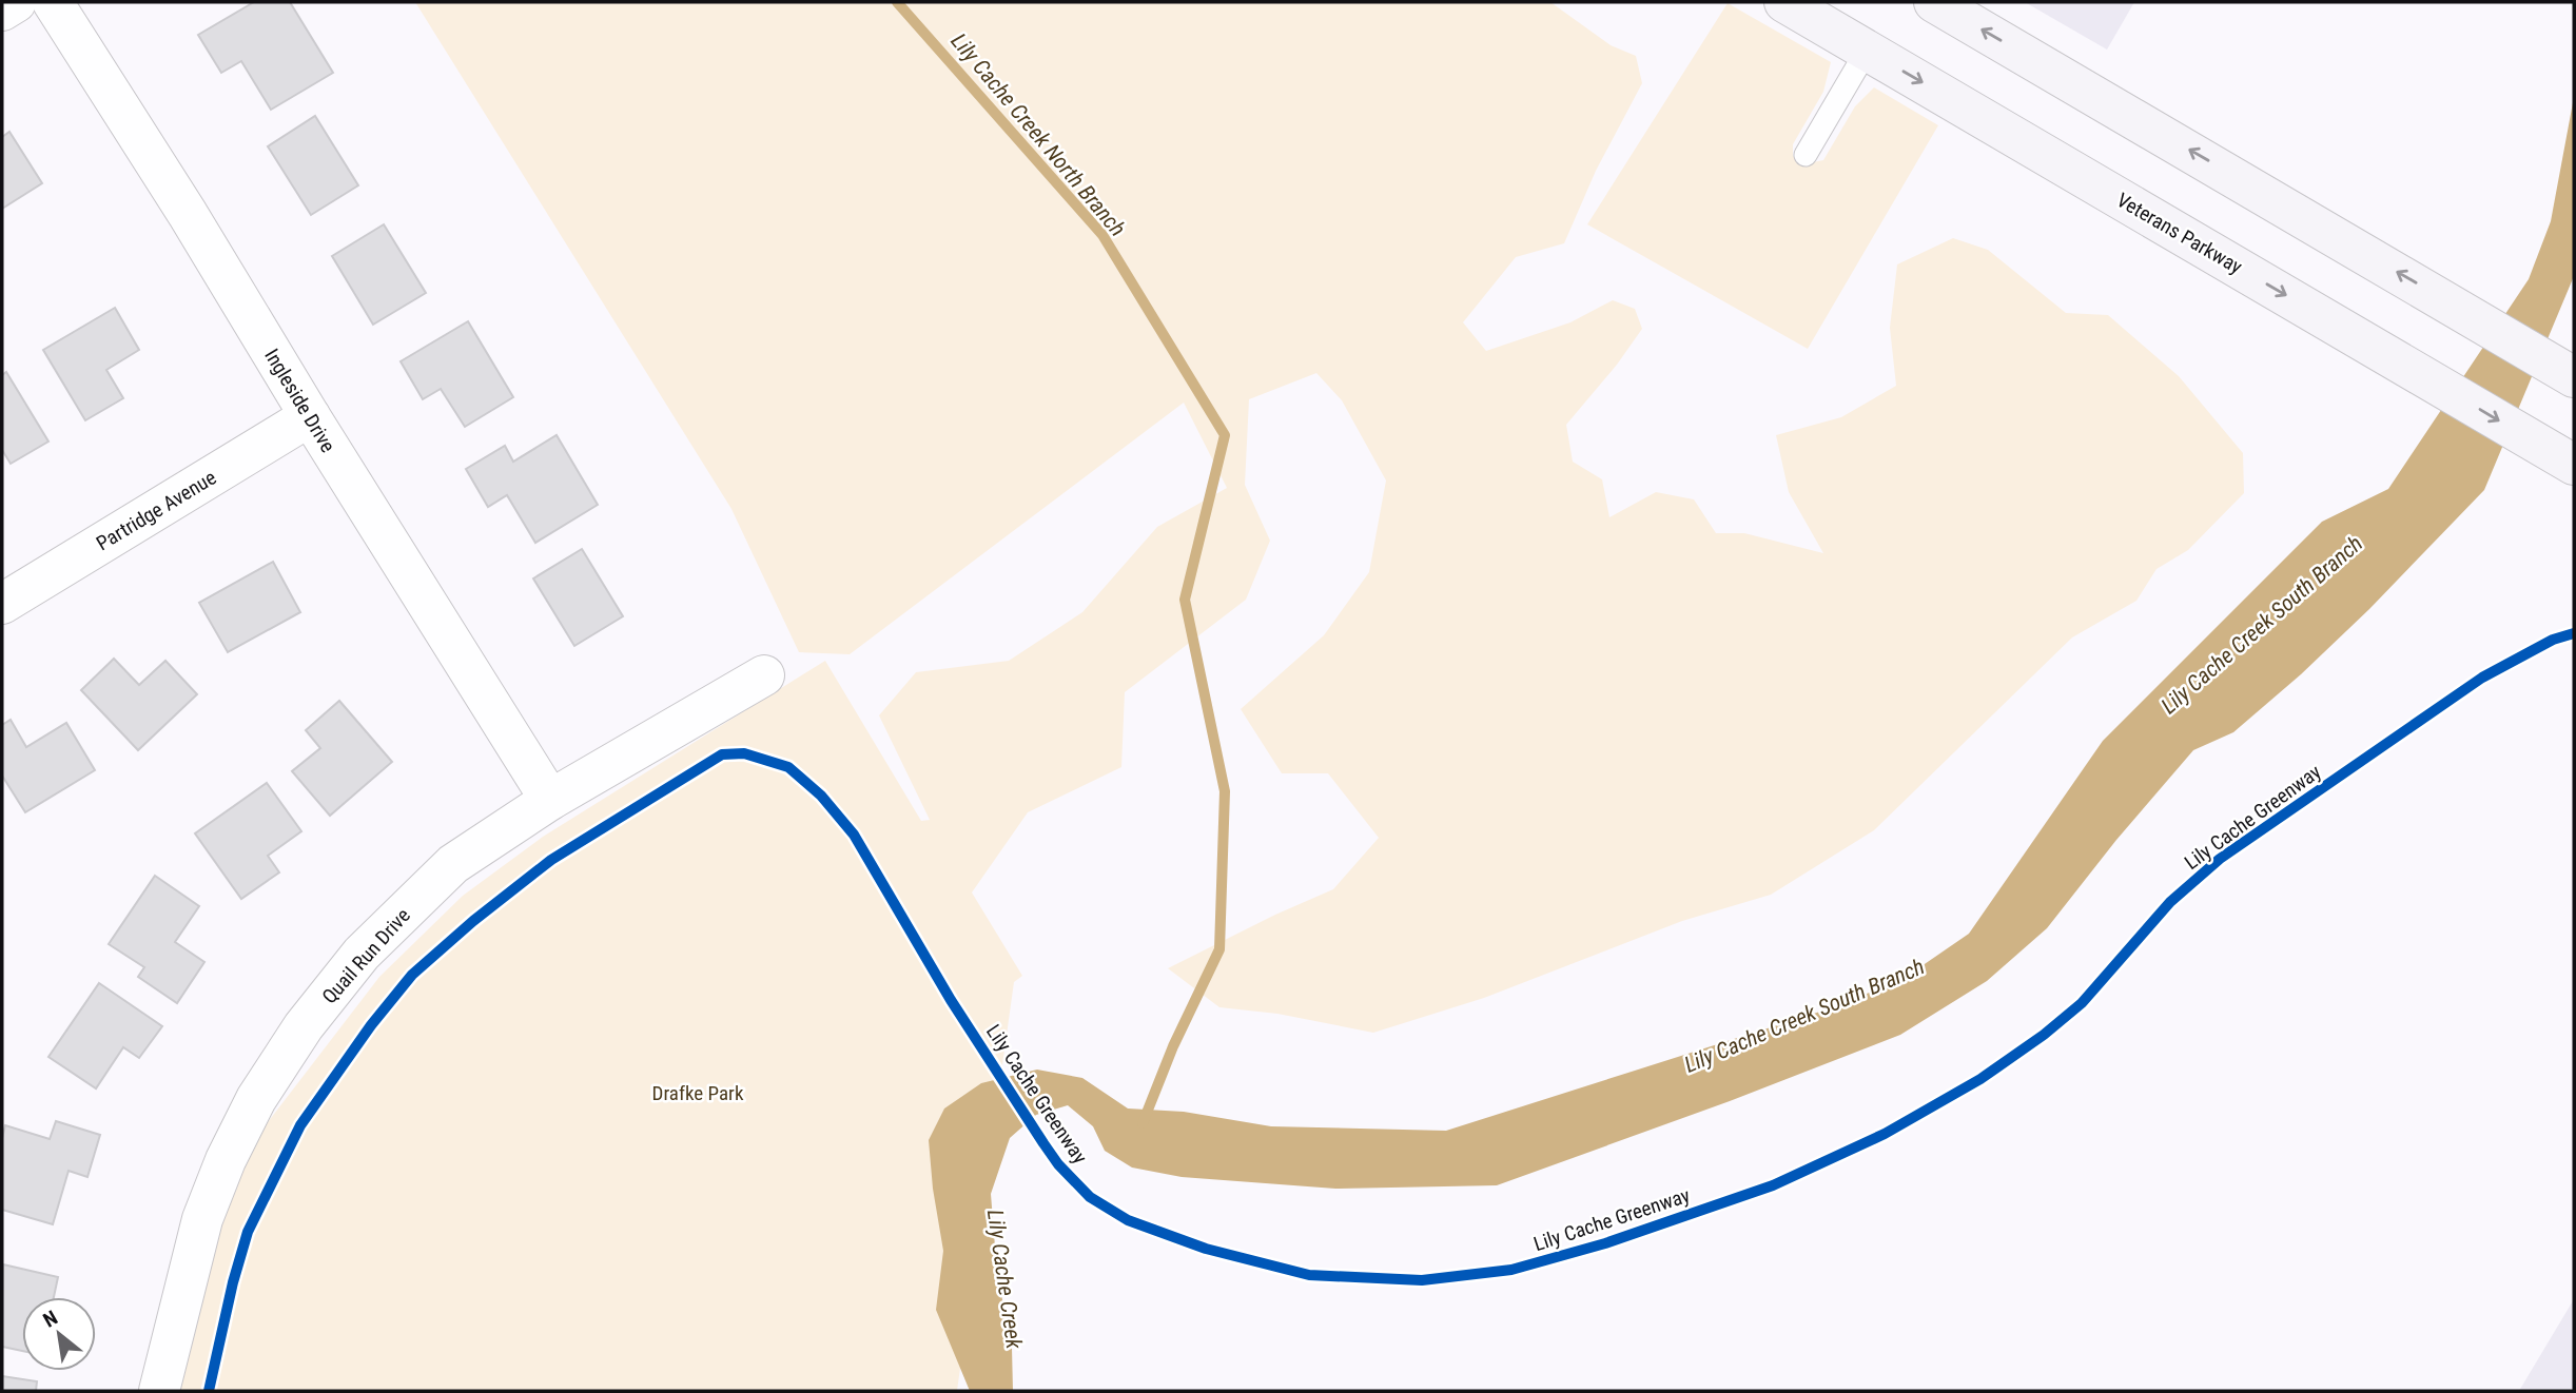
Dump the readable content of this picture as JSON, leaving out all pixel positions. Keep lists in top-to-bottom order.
{
  "streets": {
    "main road": ["Veterans Parkway"],
    "street": ["Ingleside Drive", "Partridge Avenue", "Quail Run Drive"],
    "cycle path": ["Lily Cache Greenway"]
  },
  "crossings": [
    ["Ingleside Drive", "Partridge Avenue"],
    ["Ingleside Drive", "Quail Run Drive"]
  ],
  "water": ["Lily Cache Creek North Branch", "Lily Cache Creek South Branch", "Lily Cache Creek"],
  "parks": ["Drafke Park"],
  "north": "top left"
}
